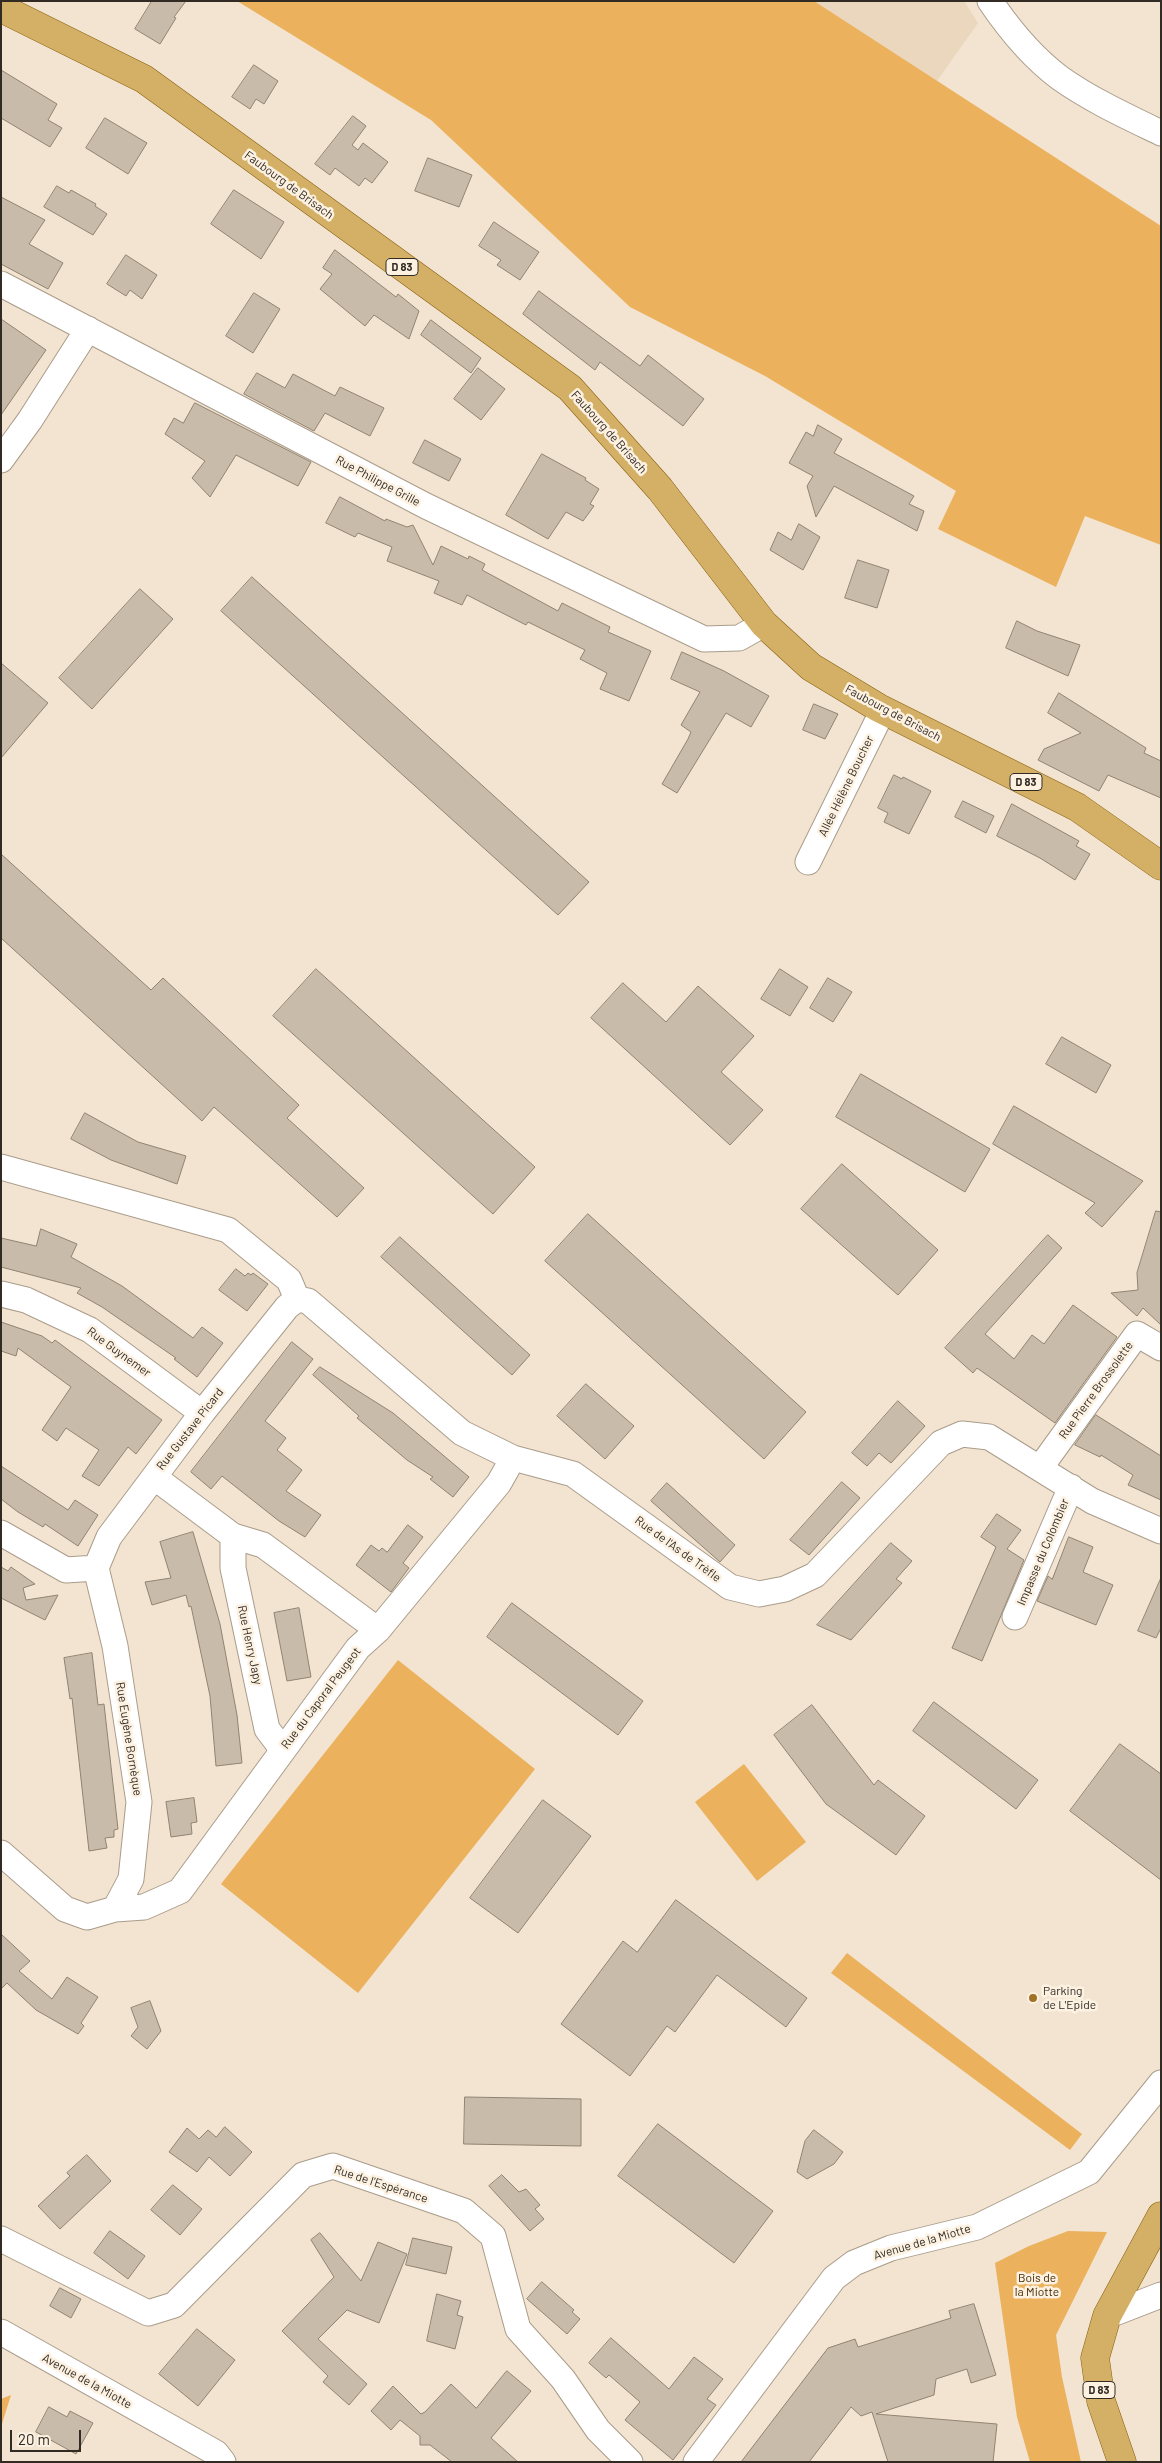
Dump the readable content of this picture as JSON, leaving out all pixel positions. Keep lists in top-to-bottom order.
{
  "streets": {
    "main road": ["Faubourg de Brisach", "D 83"],
    "street": [
      "Rue Philippe Grille",
      "Allée Hélène Boucher",
      "Rue Guynemer",
      "Rue Pierre Brossolette",
      "Rue Gustave Picard",
      "Rue de l'As de Trèfle",
      "Impasse du Colombier",
      "Rue Henry Japy",
      "Rue du Caporal Peugeot",
      "Rue Eugène Bornèque",
      "Rue de l'Espérance",
      "Avenue de la Miotte"
    ]
  },
  "crossings": [
    ["Faubourg de Brisach", "Rue Philippe Grille"],
    ["Faubourg de Brisach", "Allée Hélène Boucher"],
    ["Rue Guynemer", "Rue Gustave Picard"],
    ["Rue Pierre Brossolette", "Rue de l'As de Trèfle"],
    ["Rue Gustave Picard", "Rue de l'As de Trèfle"],
    ["Rue Gustave Picard", "Rue Eugène Bornèque"],
    ["Rue de l'As de Trèfle", "Impasse du Colombier"],
    ["Rue de l'As de Trèfle", "Rue du Caporal Peugeot"],
    ["Rue Henry Japy", "Rue du Caporal Peugeot"],
    ["Rue du Caporal Peugeot", "Rue Eugène Bornèque"]
  ],
  "parks": ["Bois de la Miotte"],
  "places": ["Parking de L'Epide"],
  "scale_bar": "20 m"
}
